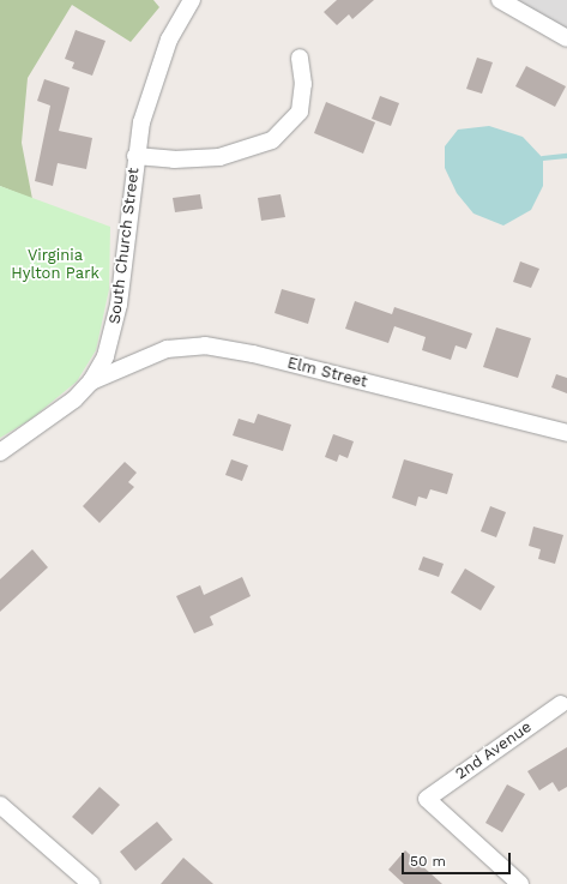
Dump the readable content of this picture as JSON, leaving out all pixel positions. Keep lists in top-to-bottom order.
{
  "streets": {
    "street": ["South Church Street", "Elm Street", "2nd Avenue"]
  },
  "crossings": [
    ["South Church Street", "Elm Street"]
  ],
  "parks": ["Virginia Hylton Park"],
  "scale_bar": "50 m"
}
